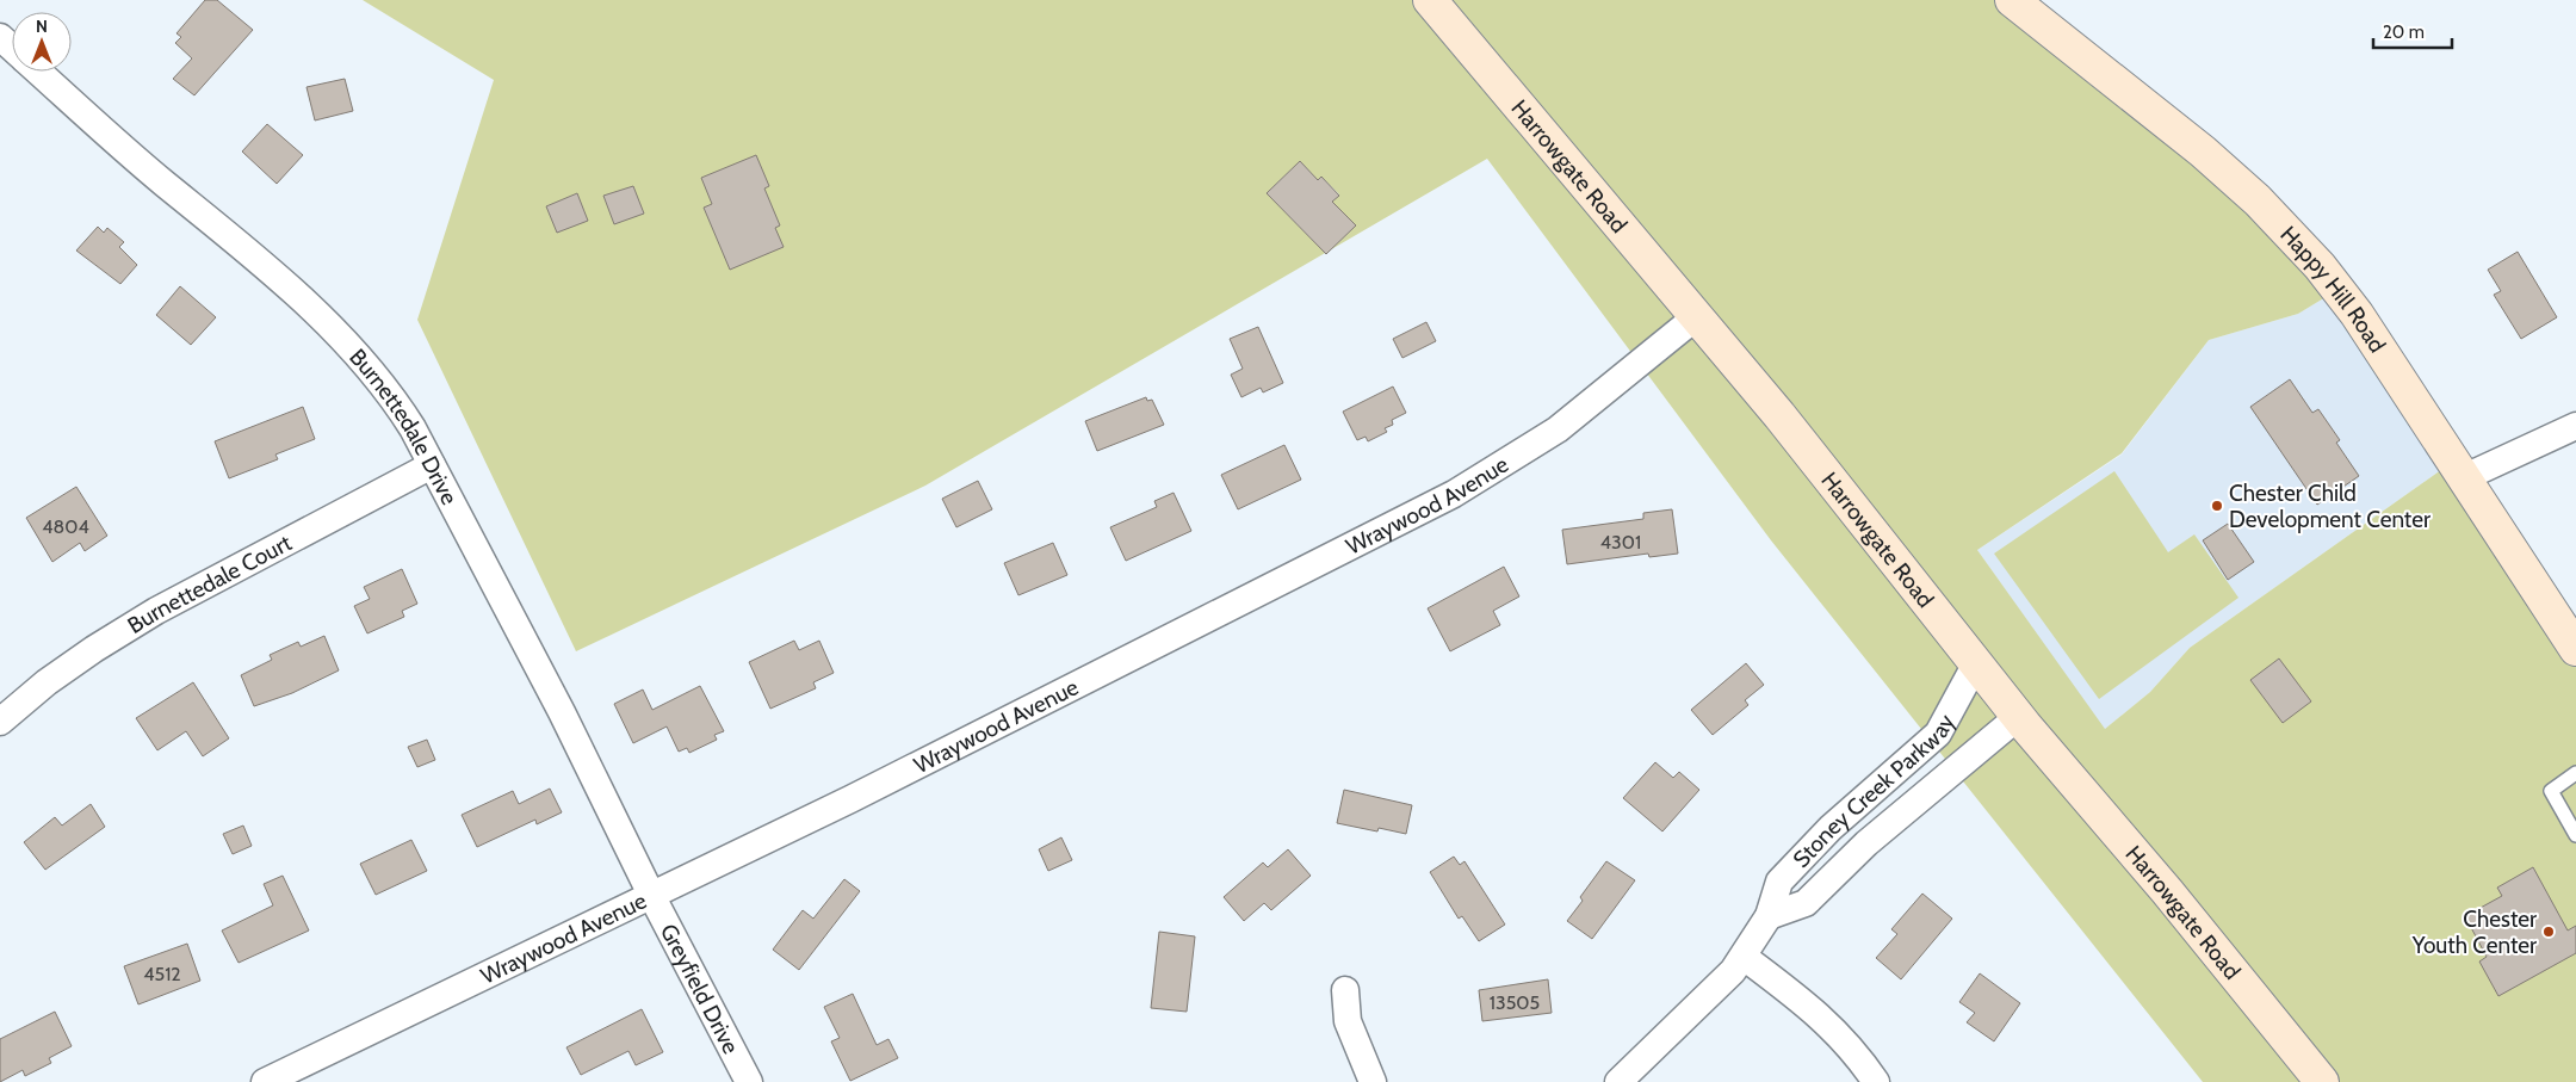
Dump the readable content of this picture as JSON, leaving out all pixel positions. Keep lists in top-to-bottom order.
{
  "streets": {
    "main road": ["Harrowgate Road", "Happy Hill Road"],
    "street": [
      "Burnettedale Drive",
      "Wraywood Avenue",
      "Burnettedale Court",
      "Stoney Creek Parkway",
      "Greyfield Drive"
    ]
  },
  "crossings": [
    ["Harrowgate Road", "Wraywood Avenue"],
    ["Harrowgate Road", "Stoney Creek Parkway"],
    ["Burnettedale Drive", "Wraywood Avenue"],
    ["Burnettedale Drive", "Burnettedale Court"],
    ["Burnettedale Drive", "Greyfield Drive"],
    ["Wraywood Avenue", "Greyfield Drive"]
  ],
  "places": ["Chester Child Development Center", "Chester Youth Center"],
  "house_numbers": [
    "4804",
    "4301",
    "4512",
    "13505"
  ],
  "scale_bar": "20 m",
  "north": "top"
}
